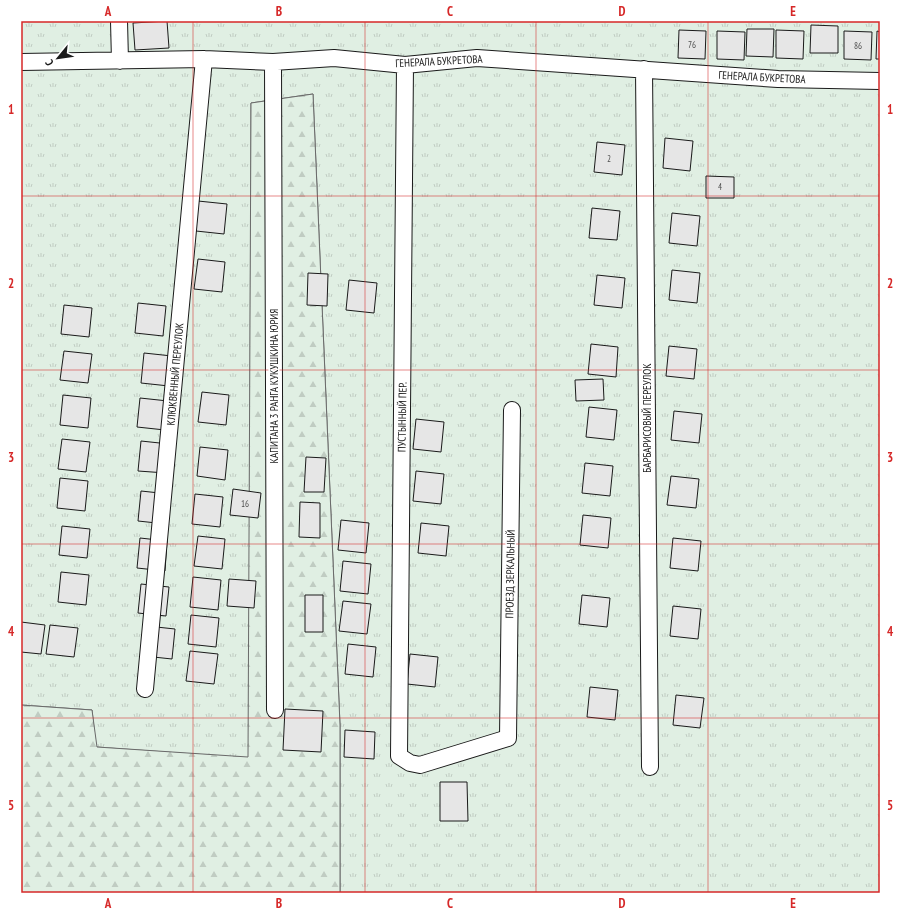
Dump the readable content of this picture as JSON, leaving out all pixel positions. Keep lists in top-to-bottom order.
{
  "streets": {
    "street": [
      "ГЕНЕРАЛА БУКРЕТОВА",
      "КЛЮКВЕННЫЙ ПЕРЕУЛОК",
      "КАПИТАНА 3 РАНГА КУКУШКИНА ЮРИЯ",
      "ПУСТЫННЫЙ ПЕР.",
      "БАРБАРИСОВЫЙ ПЕРЕУЛОК",
      "ПРОЕЗД ЗЕРКАЛЬНЫЙ"
    ]
  },
  "crossings": [
    ["ГЕНЕРАЛА БУКРЕТОВА", "КЛЮКВЕННЫЙ ПЕРЕУЛОК"],
    ["ГЕНЕРАЛА БУКРЕТОВА", "КАПИТАНА 3 РАНГА КУКУШКИНА ЮРИЯ"],
    ["ГЕНЕРАЛА БУКРЕТОВА", "ПУСТЫННЫЙ ПЕР."],
    ["ГЕНЕРАЛА БУКРЕТОВА", "БАРБАРИСОВЫЙ ПЕРЕУЛОК"],
    ["ПУСТЫННЫЙ ПЕР.", "ПРОЕЗД ЗЕРКАЛЬНЫЙ"]
  ],
  "house_numbers": [
    "76",
    "86",
    "2",
    "4",
    "16"
  ],
  "north": "bottom left",
  "grid": {
    "columns": [
      "A",
      "B",
      "C",
      "D",
      "E"
    ],
    "rows": [
      "1",
      "2",
      "3",
      "4",
      "5"
    ]
  }
}
